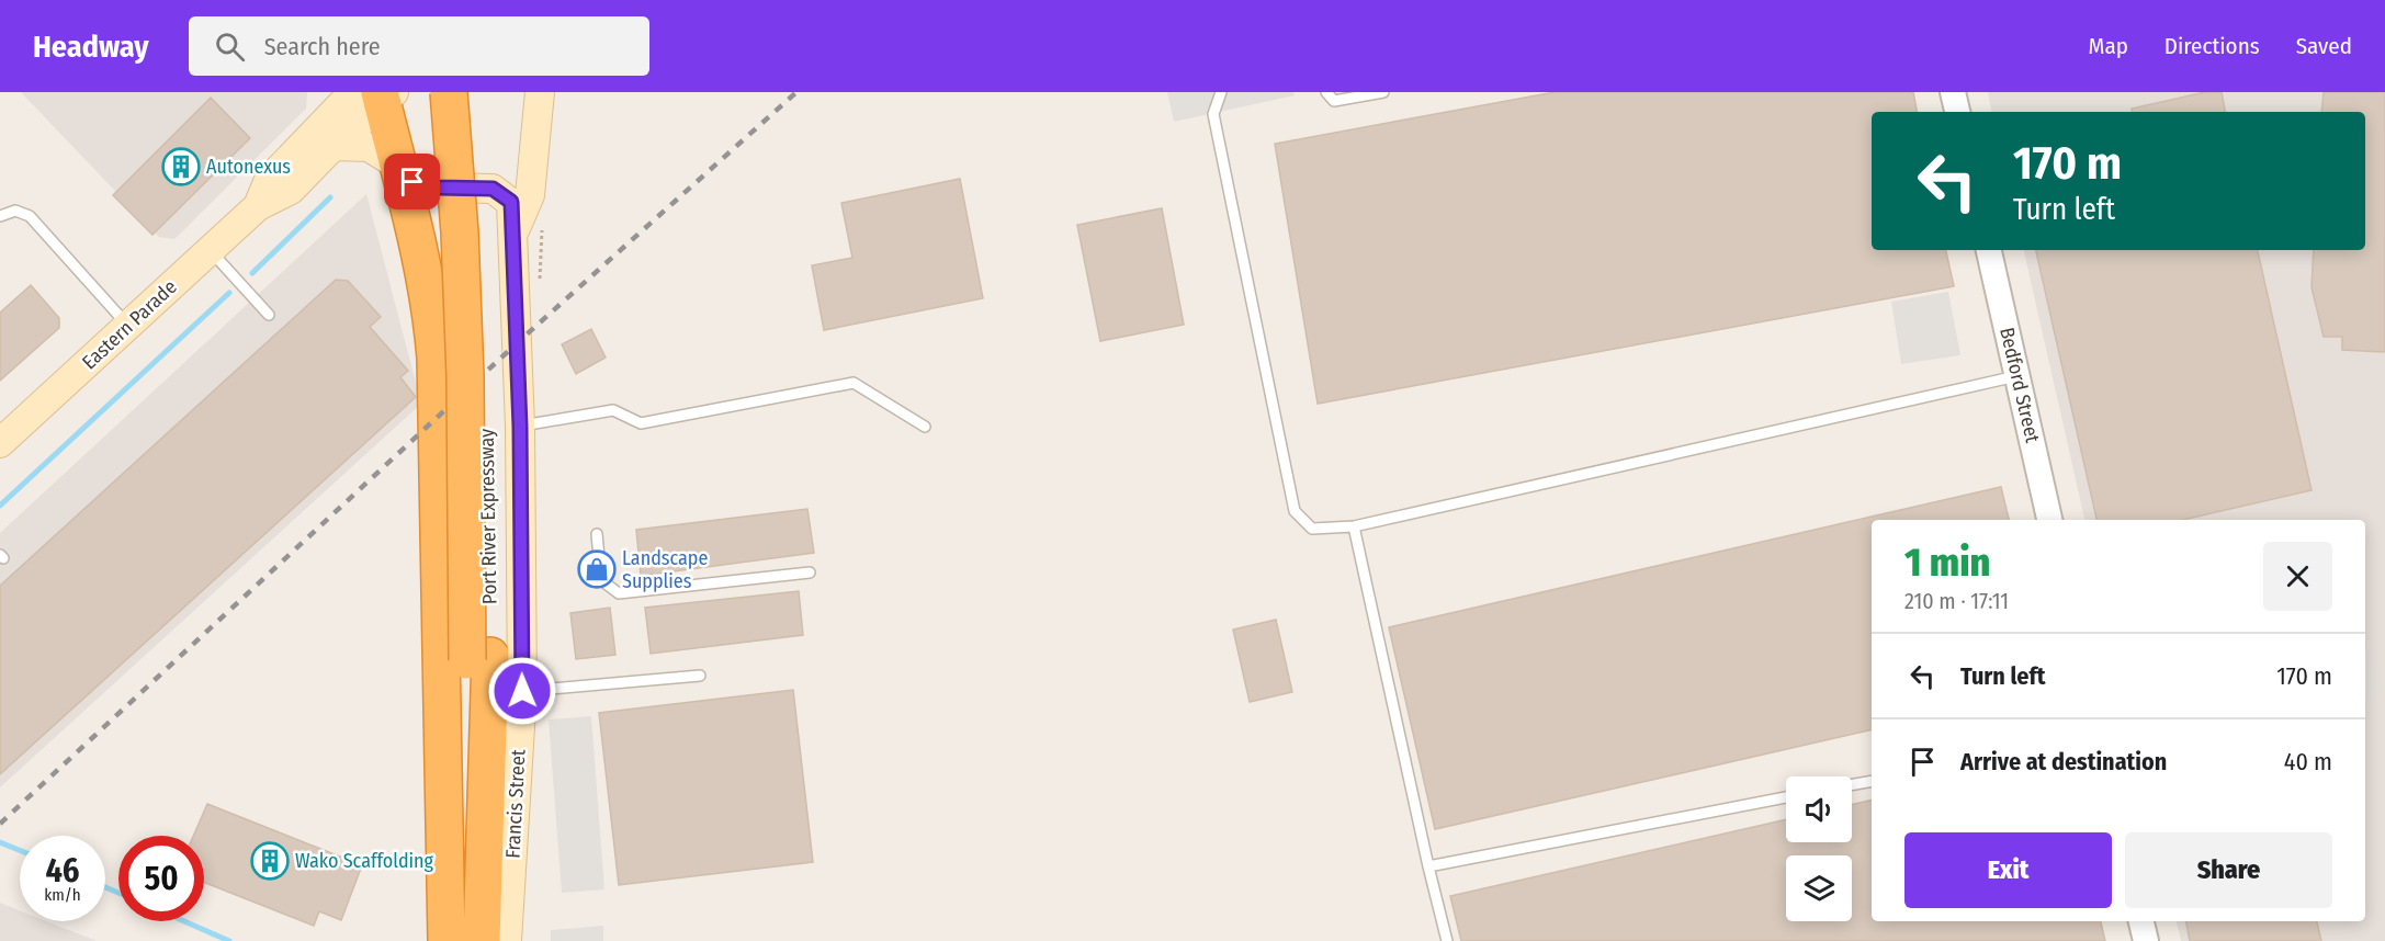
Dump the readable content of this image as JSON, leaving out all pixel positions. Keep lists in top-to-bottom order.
{
  "streets": {
    "highway": ["Port River Expressway"],
    "main road": ["Eastern Parade", "Francis Street"],
    "street": ["Bedford Street"]
  },
  "crossings": [
    ["Eastern Parade", "Francis Street"]
  ],
  "places": {
    "building": ["Autonexus", "Wako Scaffolding"],
    "shop": ["Landscape Supplies"]
  },
  "page": {
    "header": "Headway",
    "search": "Search here",
    "nav": ["Map", "Directions", "Saved"],
    "turn": ["170 m", "Turn left"],
    "heading": ["1 min", "210 m · 17:11"],
    "list": [
      {
        "name": "Turn left",
        "value": "170 m"
      },
      {
        "name": "Arrive at destination",
        "value": "40 m"
      }
    ],
    "buttons": ["Exit", "Share"],
    "speed": "46 km/h",
    "limit": "50"
  }
}
